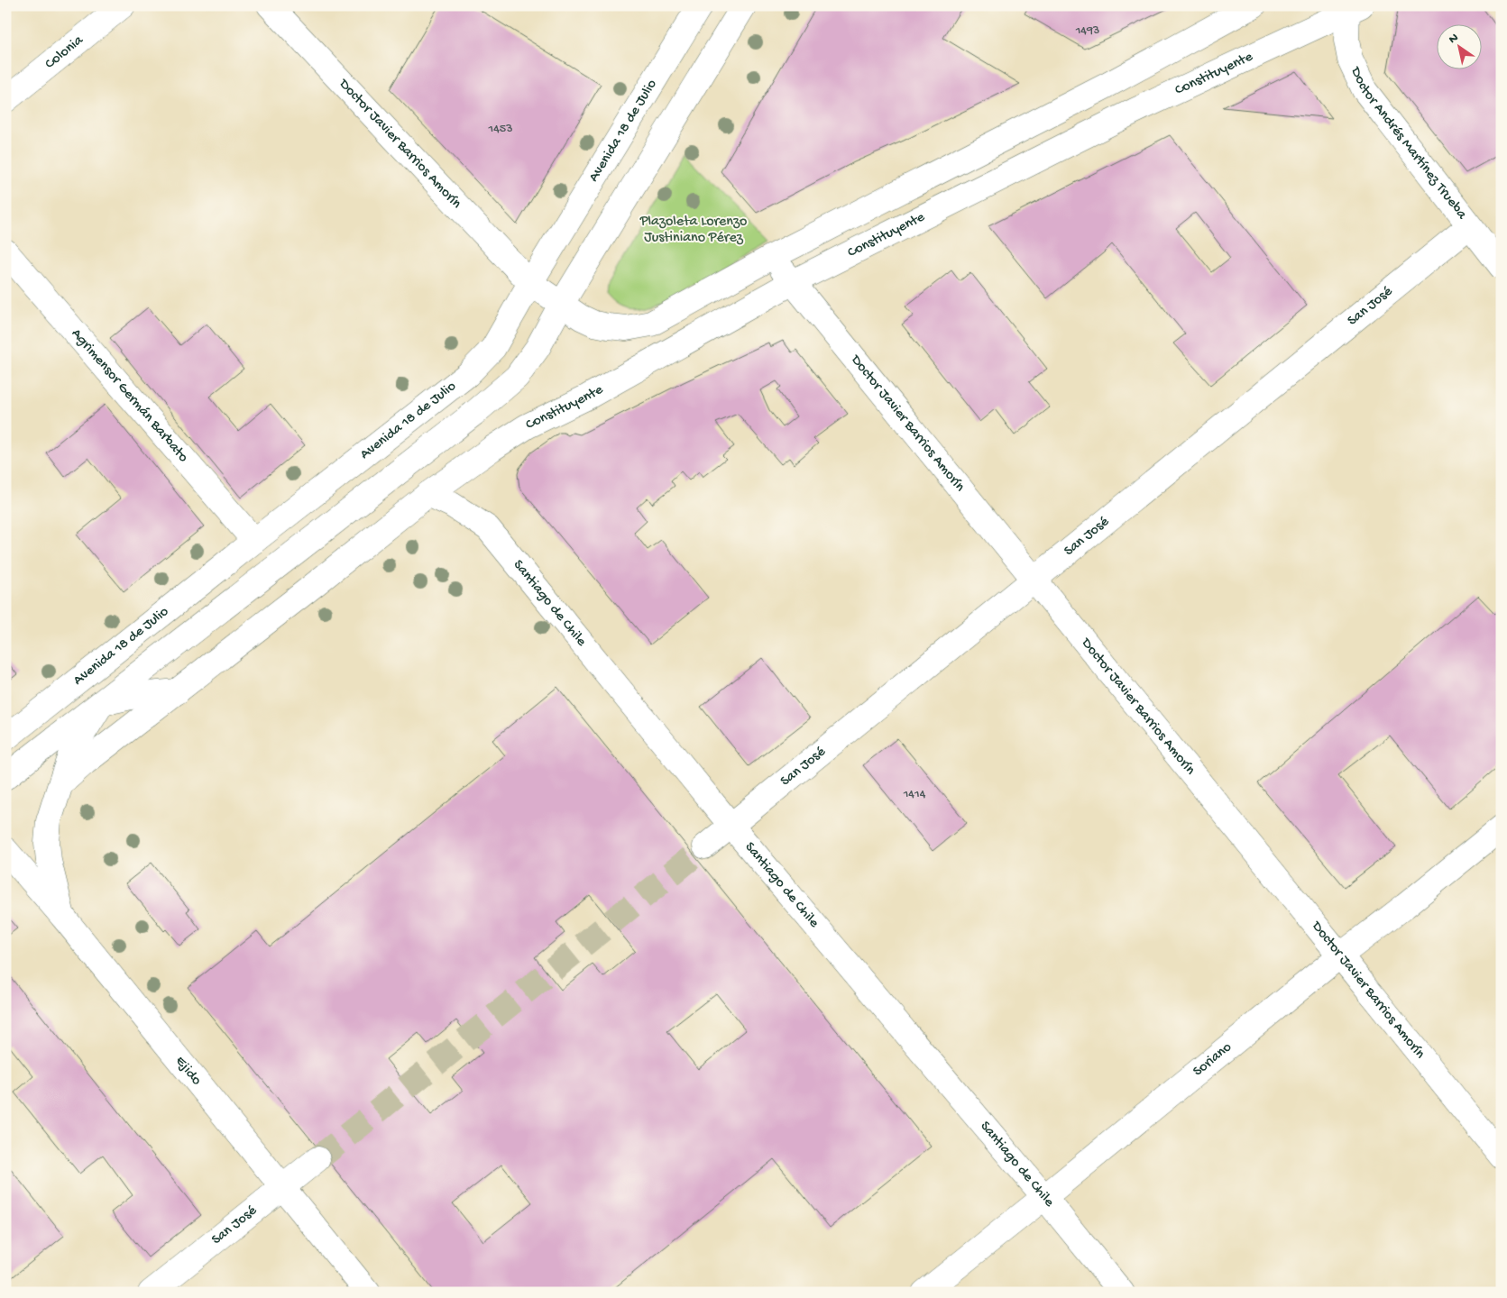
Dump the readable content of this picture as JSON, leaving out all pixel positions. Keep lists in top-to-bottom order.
{
  "streets": {
    "street": [
      "Colonia",
      "Constituyente",
      "Avenida 18 de Julio",
      "Doctor Andrés Martínez Trueba",
      "Doctor Javier Barrios Amorín",
      "San José",
      "Agrimensor Germán Barbato",
      "Santiago de Chile",
      "Soriano",
      "Ejido"
    ]
  },
  "crossings": [
    ["Constituyente", "Doctor Andrés Martínez Trueba"],
    ["Constituyente", "Doctor Javier Barrios Amorín"],
    ["Constituyente", "Santiago de Chile"],
    ["Avenida 18 de Julio", "Doctor Javier Barrios Amorín"],
    ["Avenida 18 de Julio", "Agrimensor Germán Barbato"],
    ["Doctor Andrés Martínez Trueba", "San José"],
    ["Doctor Javier Barrios Amorín", "San José"],
    ["Doctor Javier Barrios Amorín", "Soriano"],
    ["San José", "Santiago de Chile"],
    ["San José", "Ejido"],
    ["Santiago de Chile", "Soriano"]
  ],
  "parks": ["Plazoleta Lorenzo Justiniano Pérez"],
  "house_numbers": ["1493", "1453", "1414"],
  "north": "top left"
}
